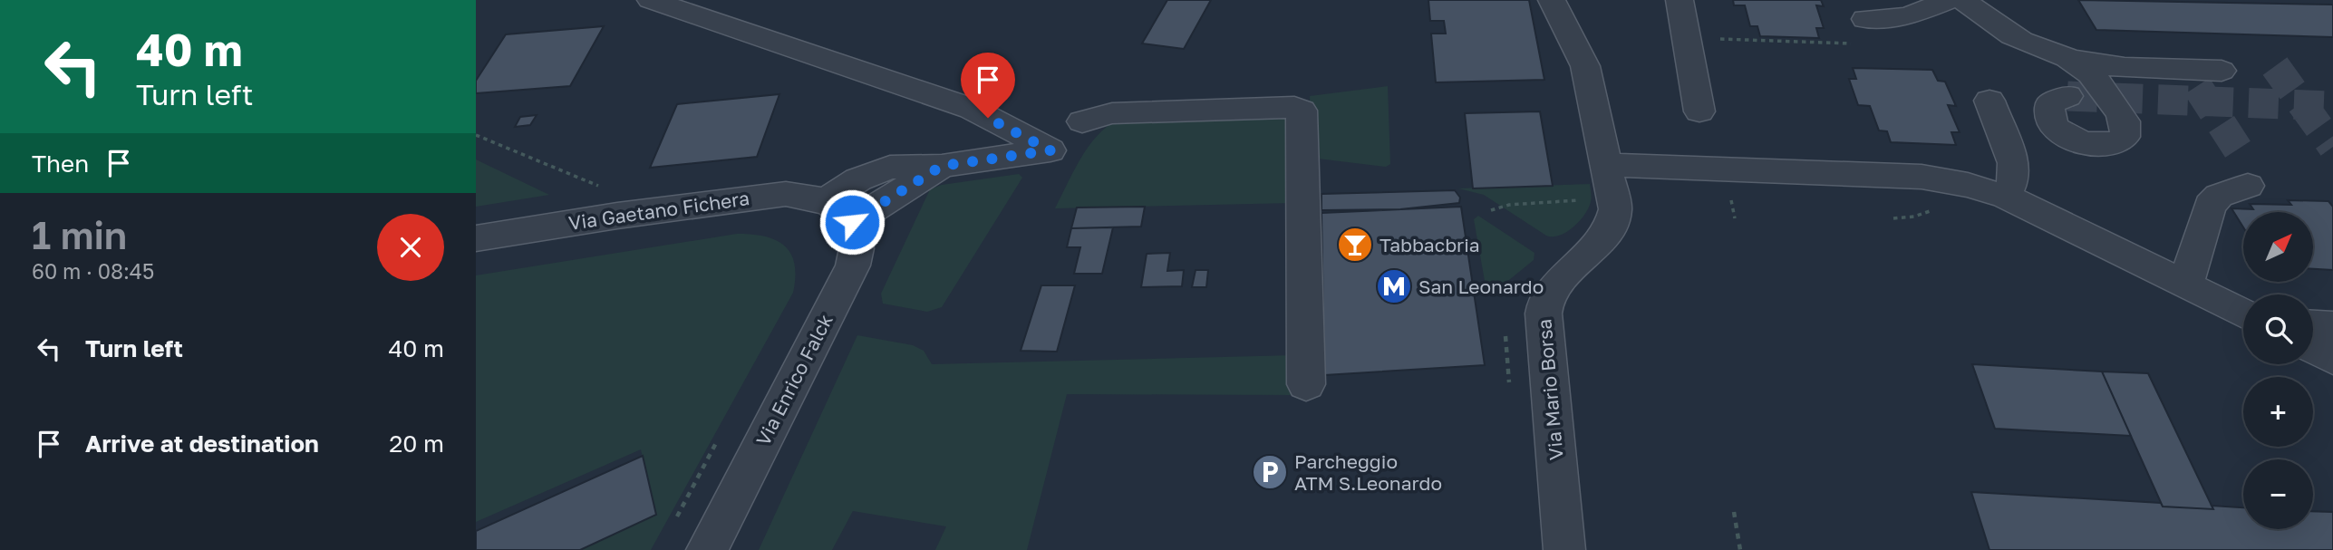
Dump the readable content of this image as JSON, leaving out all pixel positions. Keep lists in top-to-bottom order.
{
  "streets": {
    "street": ["Via Gaetano Fichera", "Via Enrico Falck", "Via Mario Borsa"]
  },
  "crossings": [
    ["Via Gaetano Fichera", "Via Enrico Falck"]
  ],
  "places": {
    "bar": ["Tabbacbria"],
    "metro station": ["San Leonardo"],
    "parking": ["Parcheggio ATM S.Leonardo"]
  },
  "north": "top right",
  "page": {
    "turn": ["40 m", "Turn left"],
    "then": "Then",
    "heading": ["1 min", "60 m · 08:45"],
    "map_buttons": ["+", "−"],
    "list": [
      {
        "name": "Turn left",
        "value": "40 m"
      },
      {
        "name": "Arrive at destination",
        "value": "20 m"
      }
    ]
  }
}
